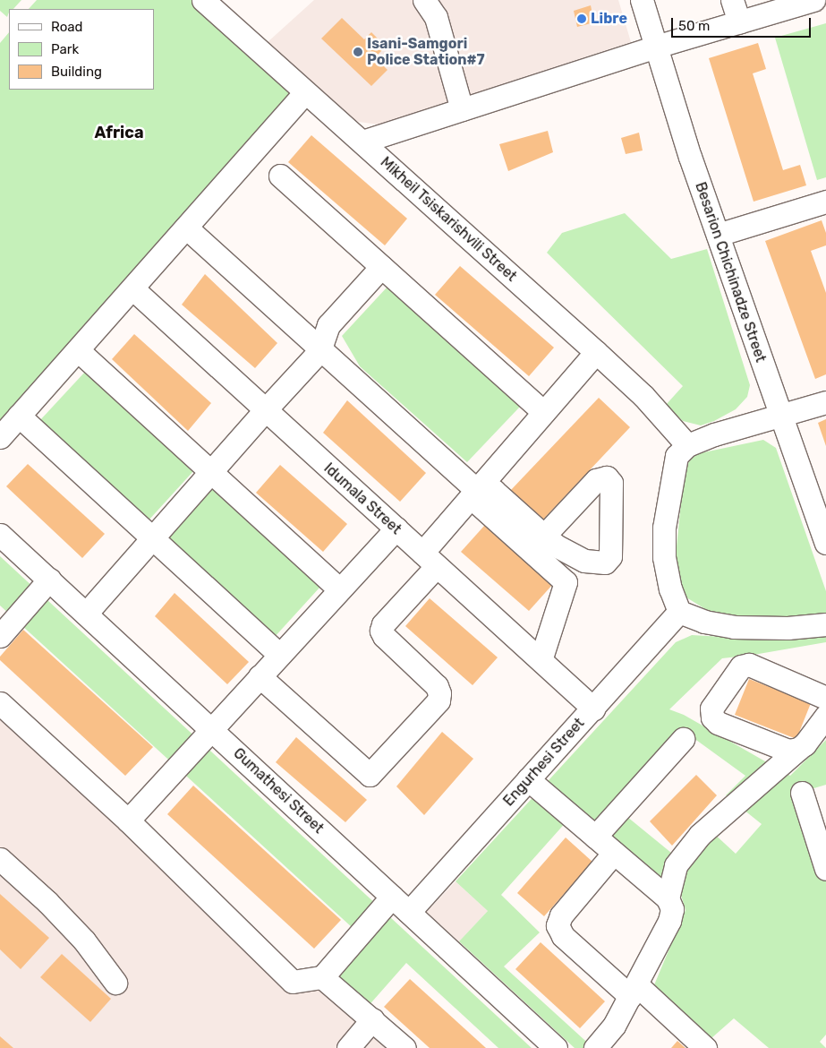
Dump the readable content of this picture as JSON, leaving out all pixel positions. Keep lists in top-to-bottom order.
{
  "streets": {
    "street": [
      "Mikheil Tsiskarishvili Street",
      "Besarion Chichinadze Street",
      "Idumala Street",
      "Engurhesi Street",
      "Gumathesi Street"
    ]
  },
  "crossings": [
    ["Idumala Street", "Engurhesi Street"],
    ["Engurhesi Street", "Gumathesi Street"]
  ],
  "districts": ["Africa"],
  "places": ["Libre", "Isani-Samgori Police Station#7"],
  "legend": ["Road", "Park", "Building"],
  "scale_bar": "50 m"
}
